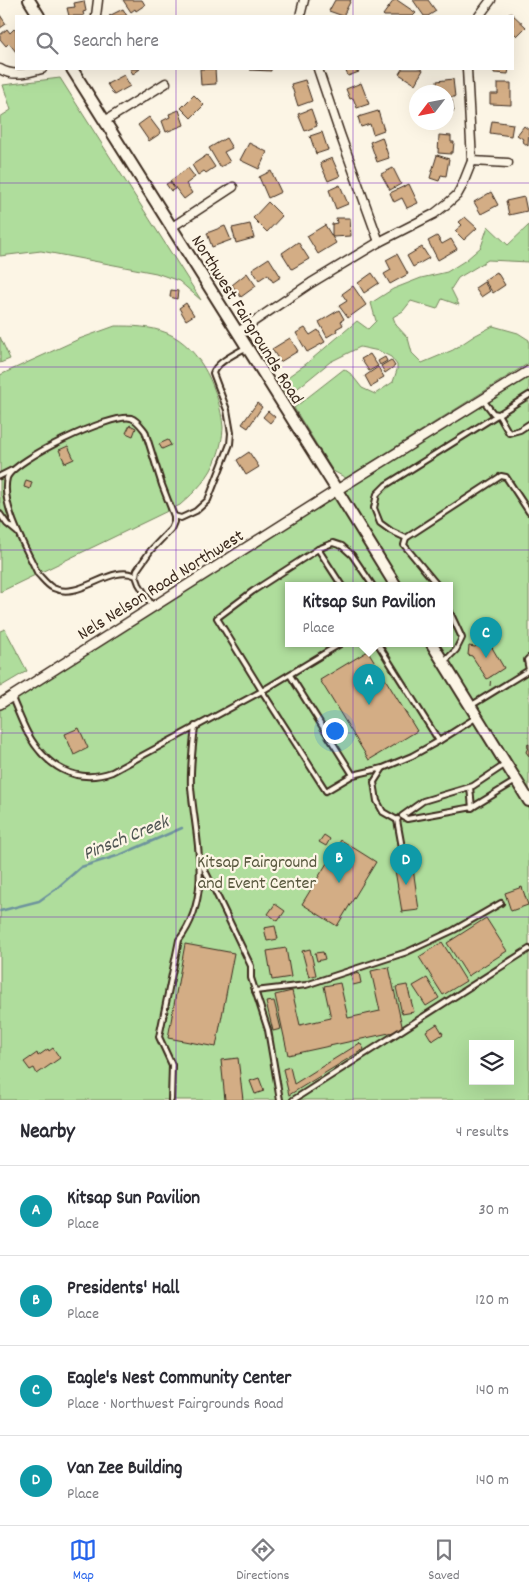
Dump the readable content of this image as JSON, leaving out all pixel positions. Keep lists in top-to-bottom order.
{
  "streets": {
    "main road": ["Northwest Fairgrounds Road"],
    "street": ["Nels Nelson Road Northwest"]
  },
  "crossings": [
    ["Northwest Fairgrounds Road", "Nels Nelson Road Northwest"]
  ],
  "water": ["Pinsch Creek"],
  "parks": ["Kitsap Fairground and Event Center"],
  "north": "bottom left",
  "page": {
    "search": "Search here",
    "popup": ["Kitsap Sun Pavilion", "Place"],
    "pins": [
      "C",
      "A",
      "B",
      "D"
    ],
    "heading": ["Nearby", "4 results"],
    "list": [
      {
        "mark": "A",
        "name": "Kitsap Sun Pavilion",
        "note": "Place",
        "value": "30 m"
      },
      {
        "mark": "B",
        "name": "Presidents' Hall",
        "note": "Place",
        "value": "120 m"
      },
      {
        "mark": "C",
        "name": "Eagle's Nest Community Center",
        "note": "Place · Northwest Fairgrounds Road",
        "value": "140 m"
      },
      {
        "mark": "D",
        "name": "Van Zee Building",
        "note": "Place",
        "value": "140 m"
      }
    ],
    "nav": ["Map", "Directions", "Saved"]
  }
}
